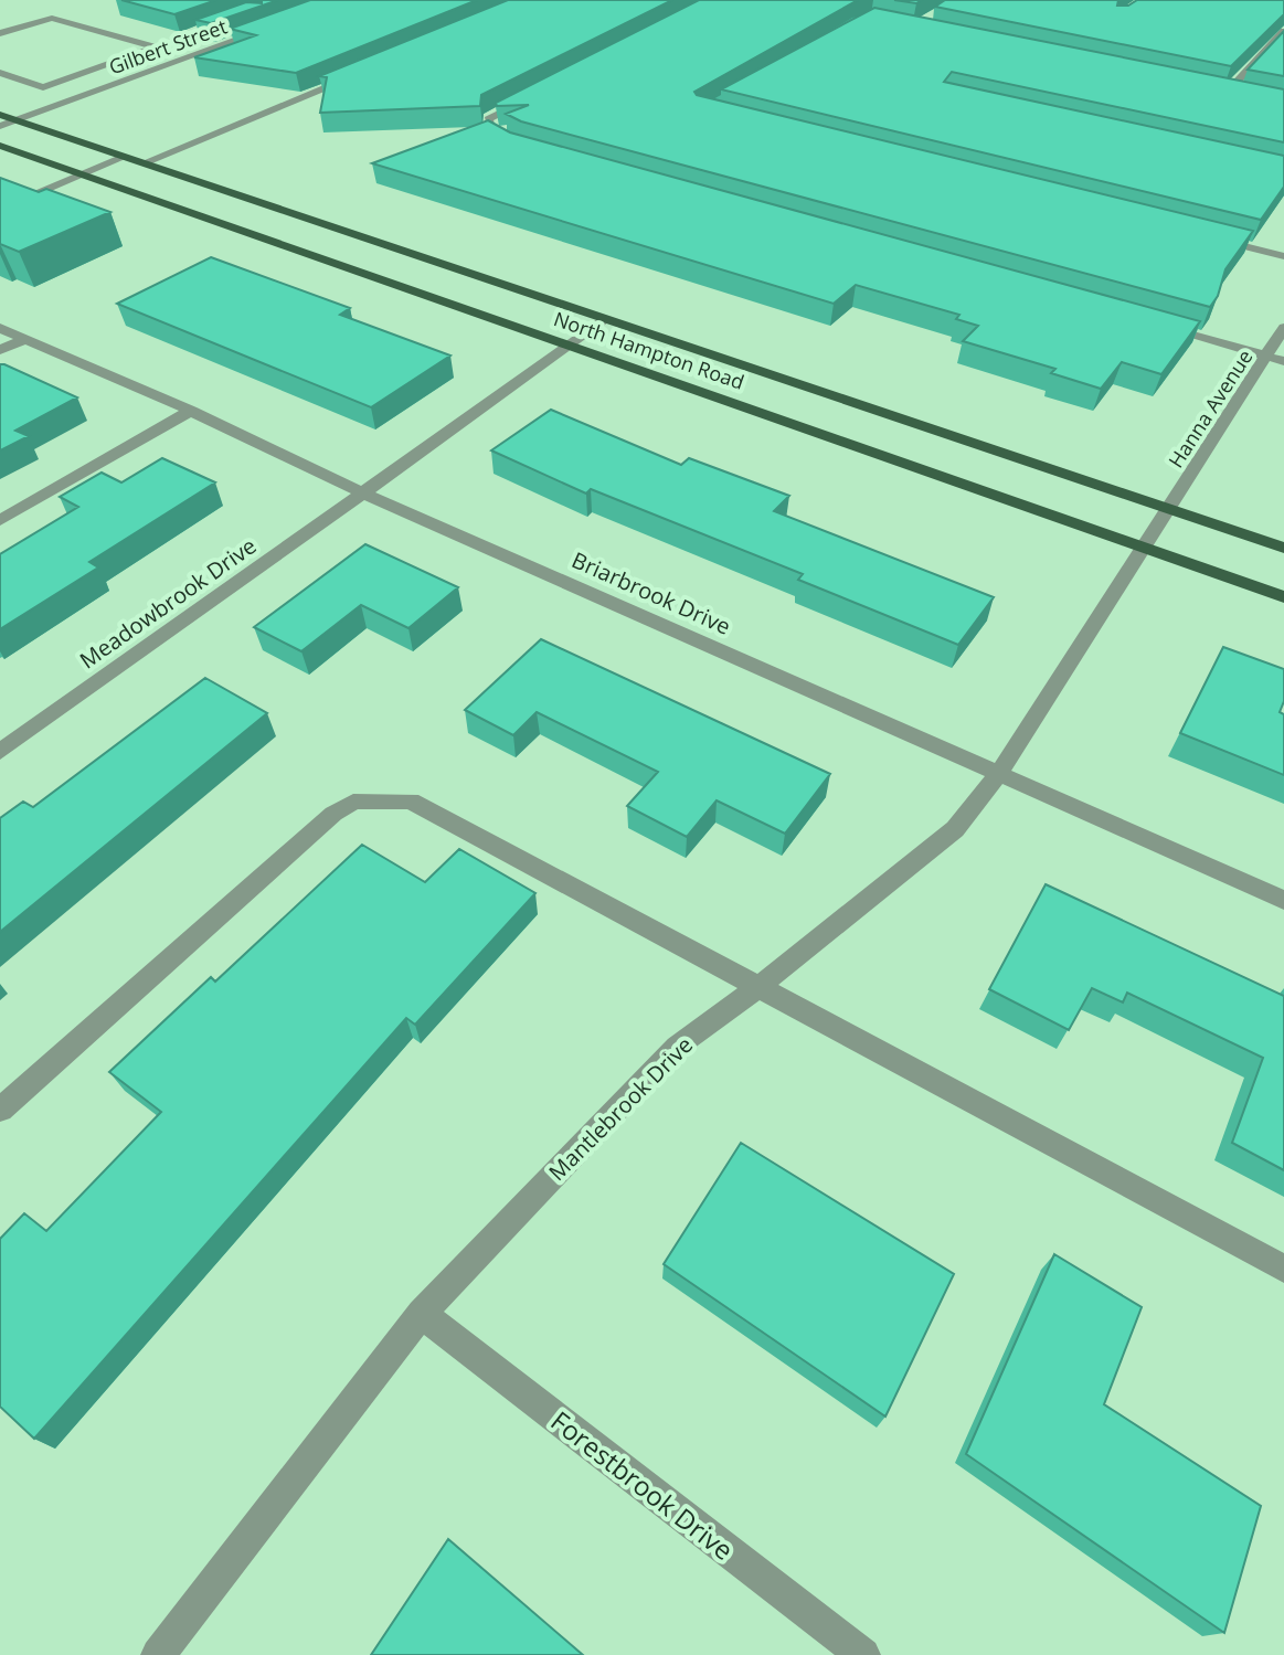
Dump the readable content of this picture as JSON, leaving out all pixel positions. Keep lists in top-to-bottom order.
{
  "streets": {
    "main road": ["North Hampton Road"],
    "street": [
      "Gilbert Street",
      "Hanna Avenue",
      "Briarbrook Drive",
      "Meadowbrook Drive",
      "Mantlebrook Drive",
      "Forestbrook Drive"
    ]
  },
  "crossings": [
    ["Gilbert Street", "North Hampton Road"],
    ["North Hampton Road", "Hanna Avenue"],
    ["North Hampton Road", "Meadowbrook Drive"],
    ["North Hampton Road", "Mantlebrook Drive"],
    ["Hanna Avenue", "Mantlebrook Drive"],
    ["Briarbrook Drive", "Meadowbrook Drive"],
    ["Briarbrook Drive", "Mantlebrook Drive"],
    ["Mantlebrook Drive", "Forestbrook Drive"]
  ]
}
